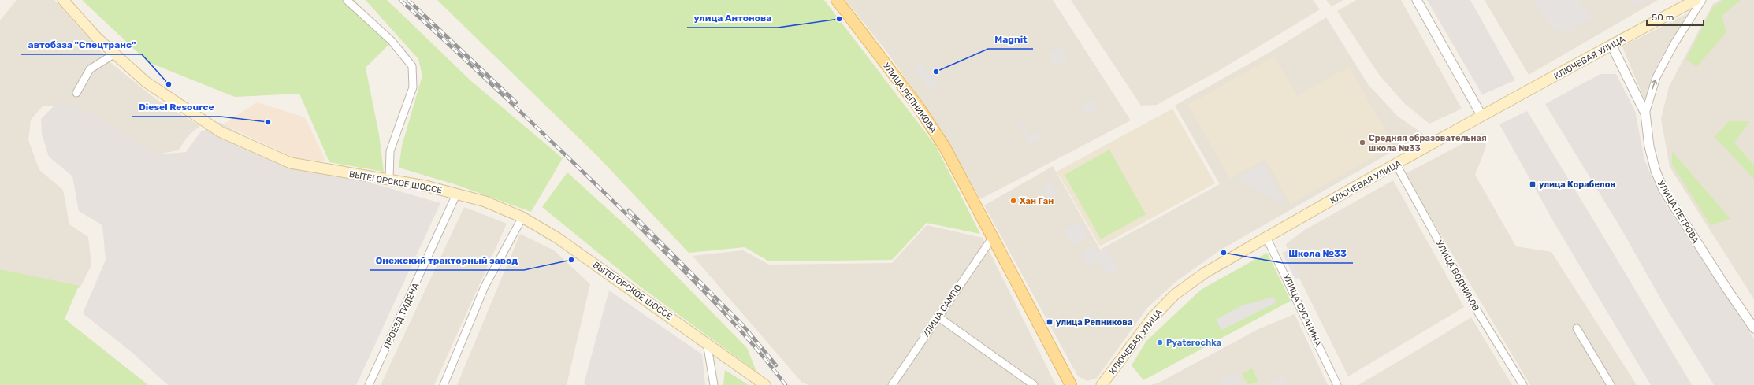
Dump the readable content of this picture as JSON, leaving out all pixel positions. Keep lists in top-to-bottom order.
{
  "streets": {
    "main road": ["КЛЮЧЕВАЯ УЛИЦА", "УЛИЦА РЕПНИКОВА", "ВЫТЕГОРСКОЕ ШОССЕ"],
    "street": [
      "УЛИЦА ПЕТРОВА",
      "УЛИЦА ВОДНИКОВ",
      "УЛИЦА СУСАНИНА",
      "УЛИЦА САМПО",
      "ПРОЕЗД ТИДЕНА"
    ]
  },
  "crossings": [
    ["КЛЮЧЕВАЯ УЛИЦА", "УЛИЦА ВОДНИКОВ"],
    ["КЛЮЧЕВАЯ УЛИЦА", "УЛИЦА СУСАНИНА"],
    ["УЛИЦА РЕПНИКОВА", "УЛИЦА САМПО"],
    ["ВЫТЕГОРСКОЕ ШОССЕ", "ПРОЕЗД ТИДЕНА"]
  ],
  "places": {
    "other": [
      "улица Антонова",
      "Magnit",
      "автобаза \"Спецтранс\"",
      "Diesel Resource",
      "Средняя образовательная школа №33",
      "Хан Ган",
      "Школа №33",
      "Онежский тракторный завод",
      "Pyaterochka"
    ],
    "transit": ["улица Корабелов", "улица Репникова"]
  },
  "scale_bar": "50 m"
}
